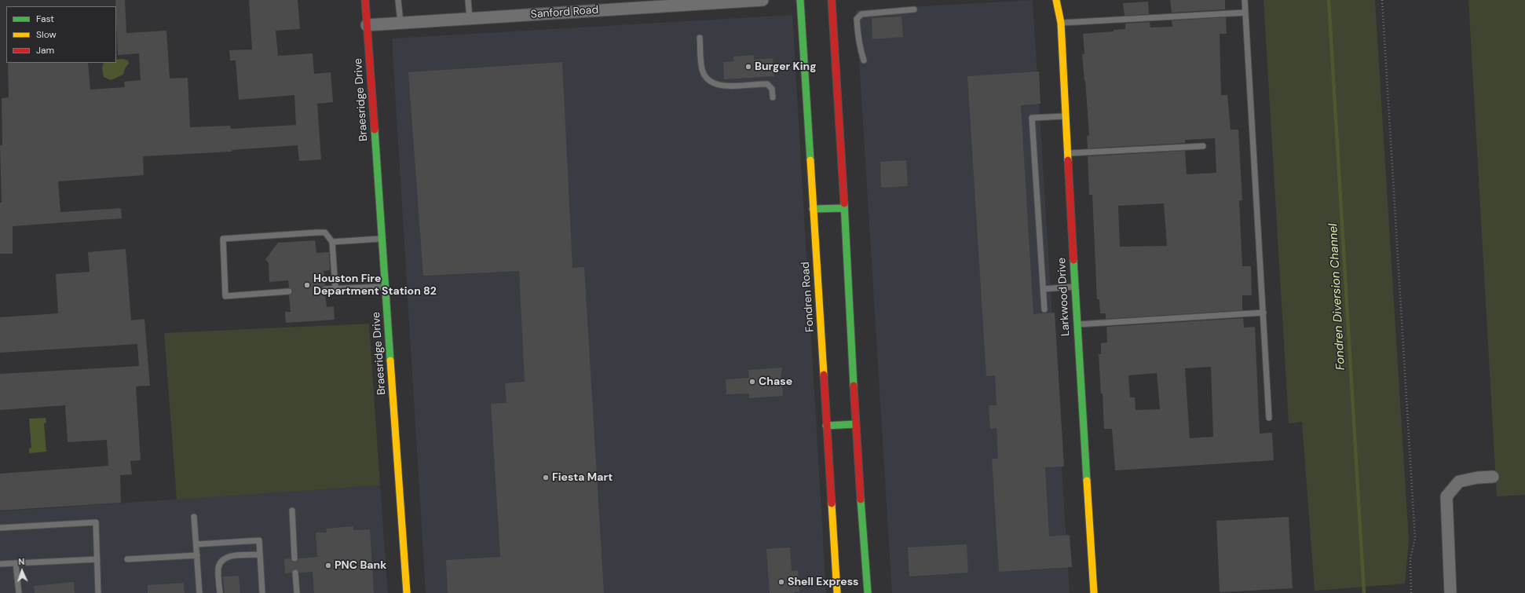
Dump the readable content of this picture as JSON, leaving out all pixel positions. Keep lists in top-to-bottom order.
{
  "streets": {
    "main road": ["Braesridge Drive", "Fondren Road", "Larkwood Drive"],
    "street": ["Sanford Road"]
  },
  "crossings": [
    ["Sanford Road", "Braesridge Drive"]
  ],
  "water": ["Fondren Diversion Channel"],
  "places": [
    "Burger King",
    "Houston Fire Department Station 82",
    "Chase",
    "Fiesta Mart",
    "PNC Bank",
    "Shell Express"
  ],
  "legend": ["Fast", "Slow", "Jam"],
  "north": "top"
}
